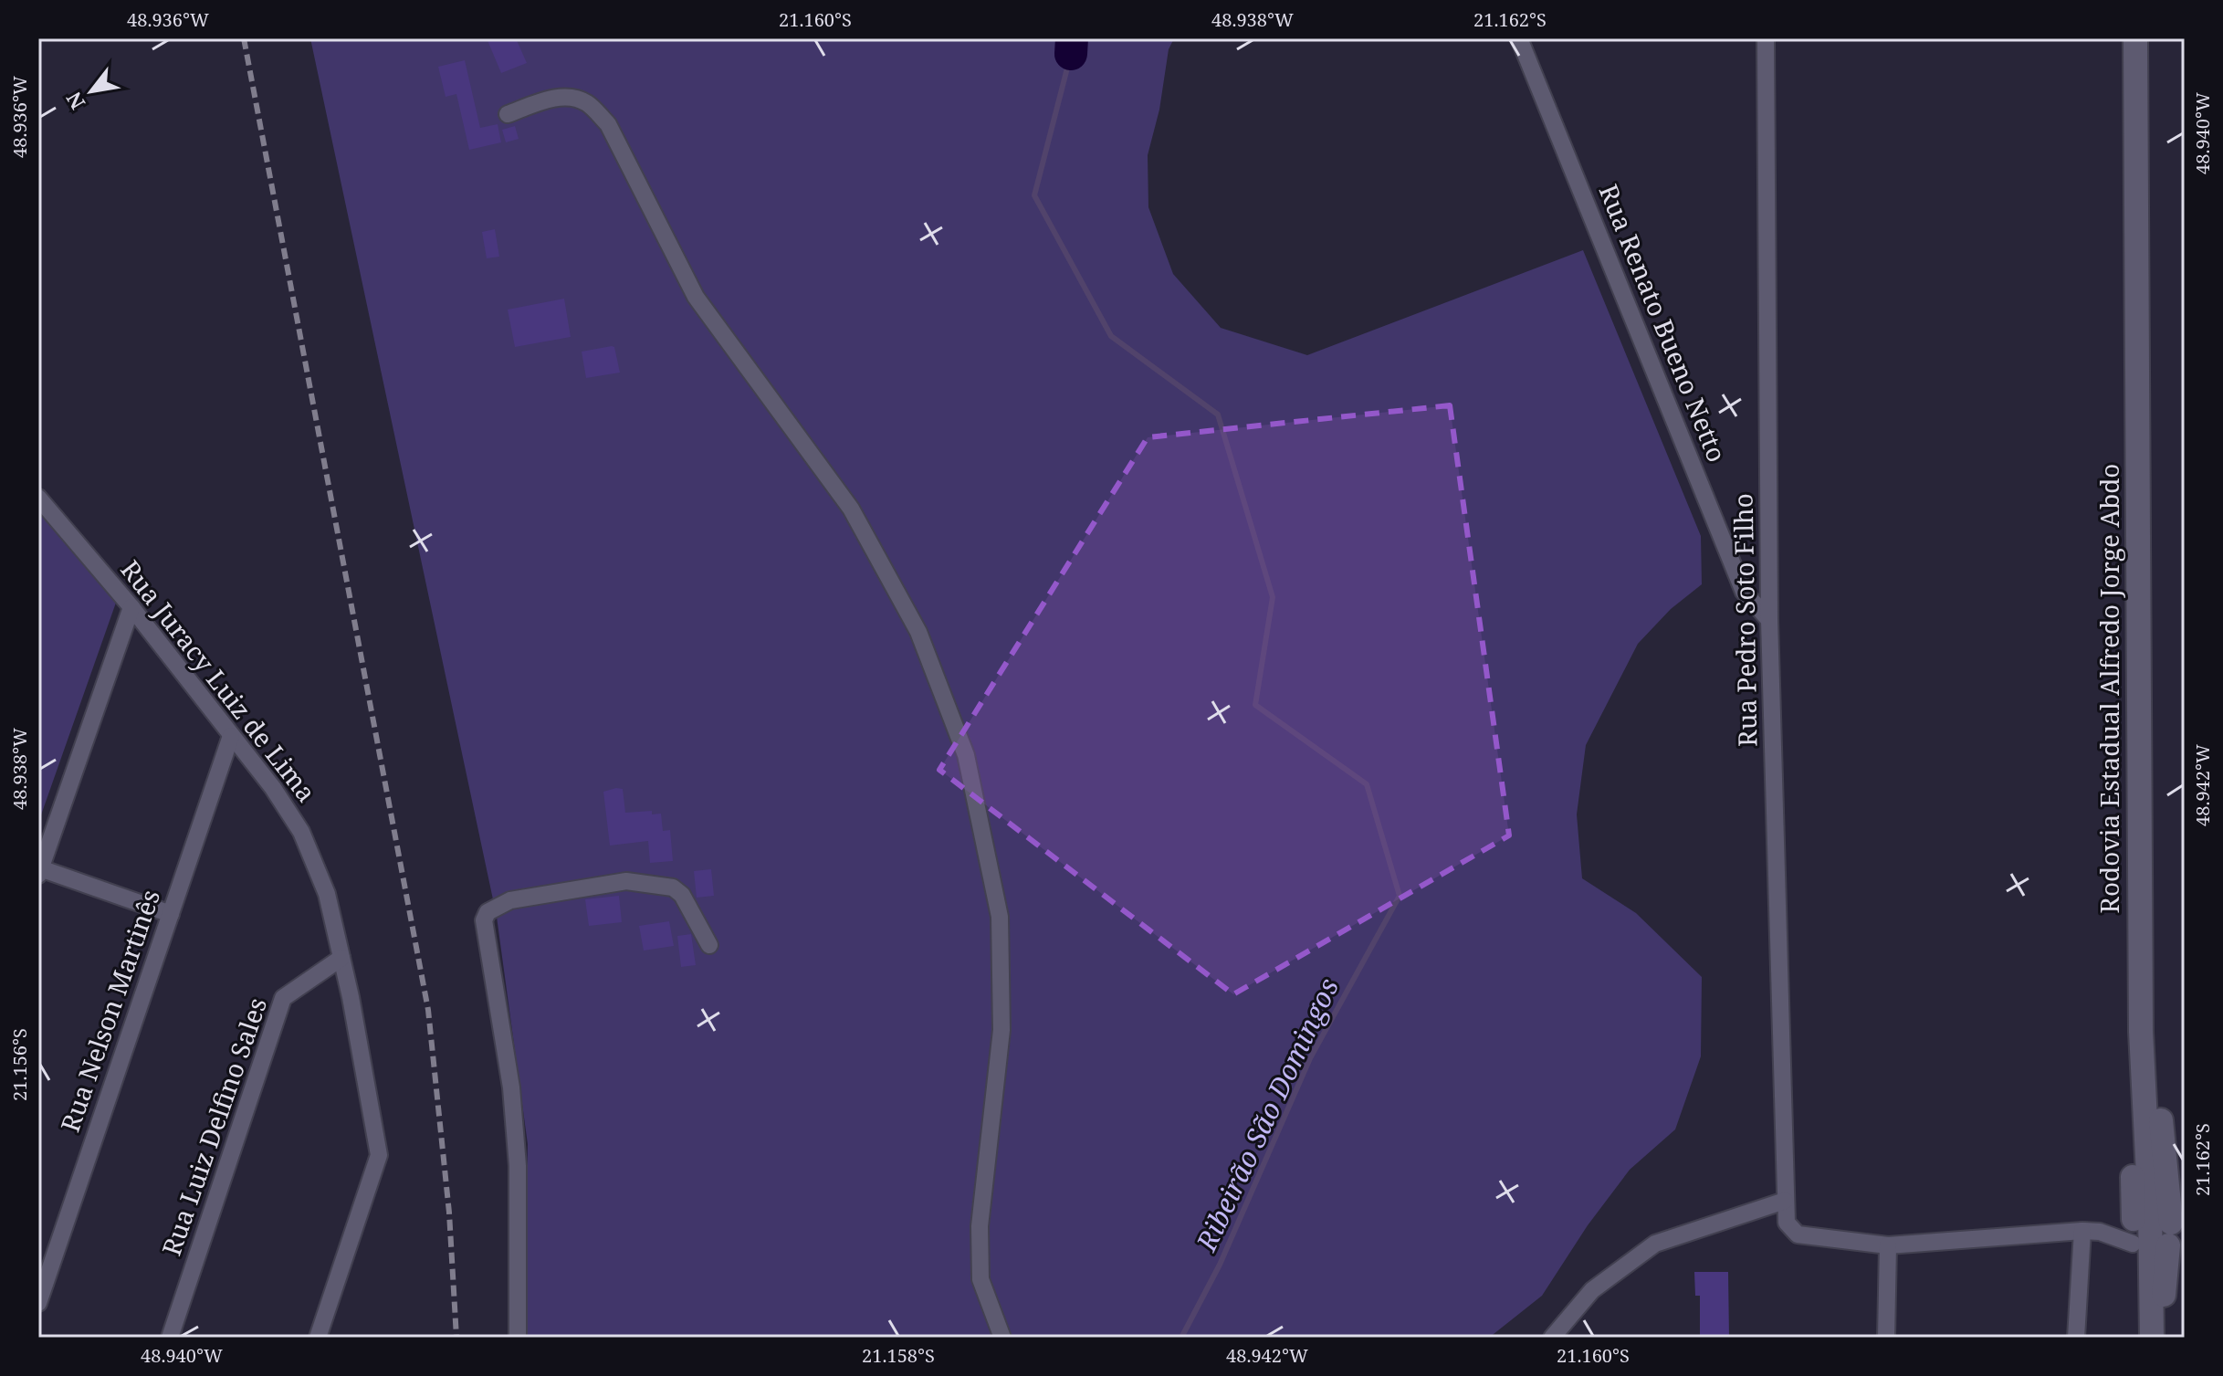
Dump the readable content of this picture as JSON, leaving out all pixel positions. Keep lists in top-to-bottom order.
{
  "streets": {
    "main road": ["Rodovia Estadual Alfredo Jorge Abdo"],
    "street": [
      "Rua Renato Bueno Netto",
      "Rua Pedro Soto Filho",
      "Rua Juracy Luiz de Lima",
      "Rua Nelson Martinês",
      "Rua Luiz Delfino Sales"
    ]
  },
  "crossings": [
    ["Rua Renato Bueno Netto", "Rua Pedro Soto Filho"],
    ["Rua Juracy Luiz de Lima", "Rua Nelson Martinês"],
    ["Rua Juracy Luiz de Lima", "Rua Luiz Delfino Sales"]
  ],
  "water": ["Ribeirão São Domingos"],
  "north": "bottom left",
  "coordinates": [
    "48.936°W",
    "21.160°S",
    "48.938°W",
    "21.162°S",
    "48.940°W",
    "48.942°W",
    "21.156°S",
    "21.158°S"
  ]
}
